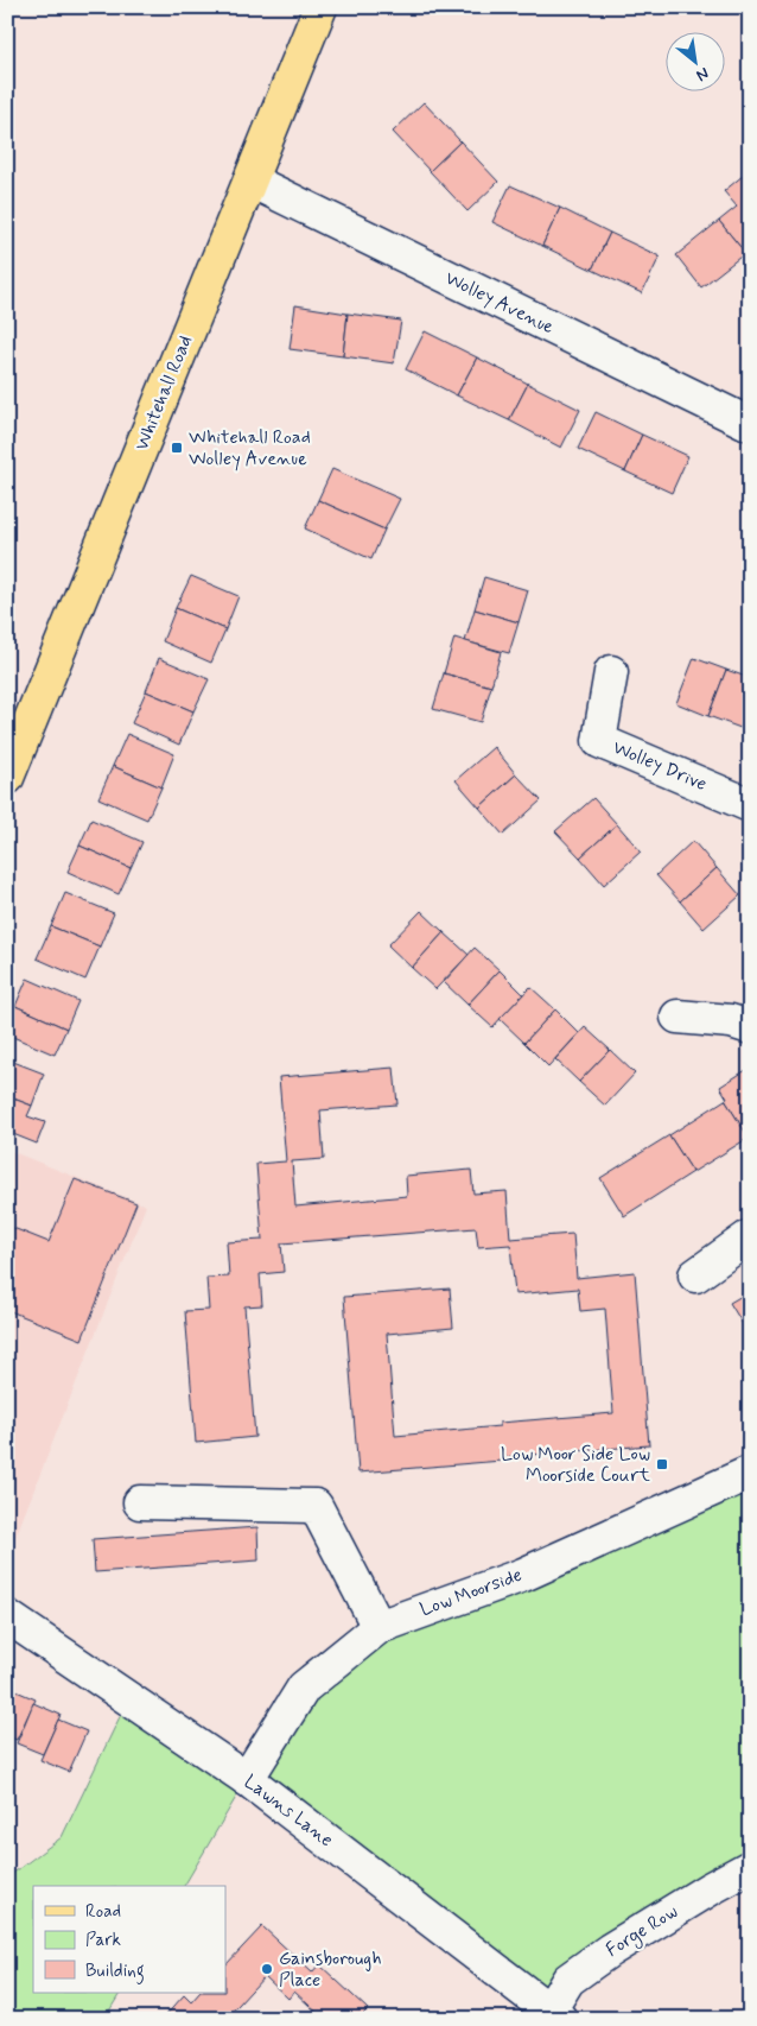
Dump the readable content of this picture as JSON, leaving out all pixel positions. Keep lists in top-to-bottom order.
{
  "streets": {
    "main road": ["Whitehall Road"],
    "street": [
      "Wolley Avenue",
      "Wolley Drive",
      "Low Moorside",
      "Lawns Lane",
      "Forge Row"
    ]
  },
  "crossings": [
    ["Wolley Avenue", "Whitehall Road"],
    ["Low Moorside", "Lawns Lane"],
    ["Lawns Lane", "Forge Row"]
  ],
  "places": {
    "transit": ["Whitehall Road Wolley Avenue", "Low Moor Side Low Moorside Court"],
    "other": ["Gainsborough Place"]
  },
  "legend": ["Road", "Park", "Building"],
  "north": "bottom right"
}
